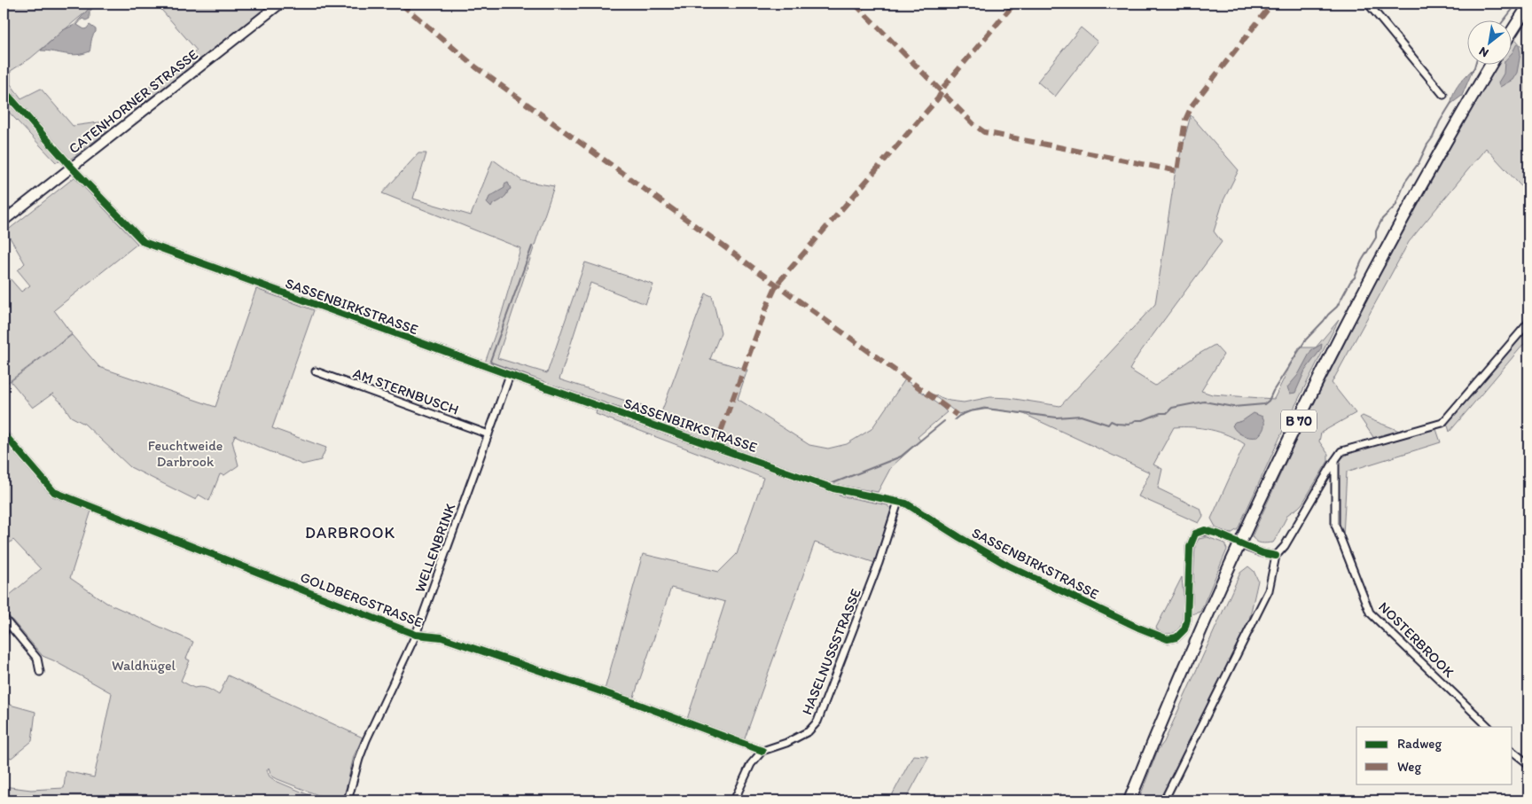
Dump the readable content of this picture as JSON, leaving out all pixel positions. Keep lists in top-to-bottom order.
{
  "streets": {
    "highway": ["B 70"],
    "street": [
      "CATENHORNER STRASSE",
      "SASSENBIRKSTRASSE",
      "AM STERNBUSCH",
      "WELLENBRINK",
      "GOLDBERGSTRASSE",
      "NOSTERBROOK",
      "HASELNUSSSTRASSE"
    ]
  },
  "crossings": [
    ["CATENHORNER STRASSE", "SASSENBIRKSTRASSE"],
    ["SASSENBIRKSTRASSE", "WELLENBRINK"],
    ["SASSENBIRKSTRASSE", "HASELNUSSSTRASSE"],
    ["AM STERNBUSCH", "WELLENBRINK"],
    ["WELLENBRINK", "GOLDBERGSTRASSE"],
    ["GOLDBERGSTRASSE", "HASELNUSSSTRASSE"]
  ],
  "districts": ["DARBROOK"],
  "parks": ["Feuchtweide Darbrook", "Waldhügel"],
  "legend": ["Radweg", "Weg"],
  "north": "bottom left"
}
